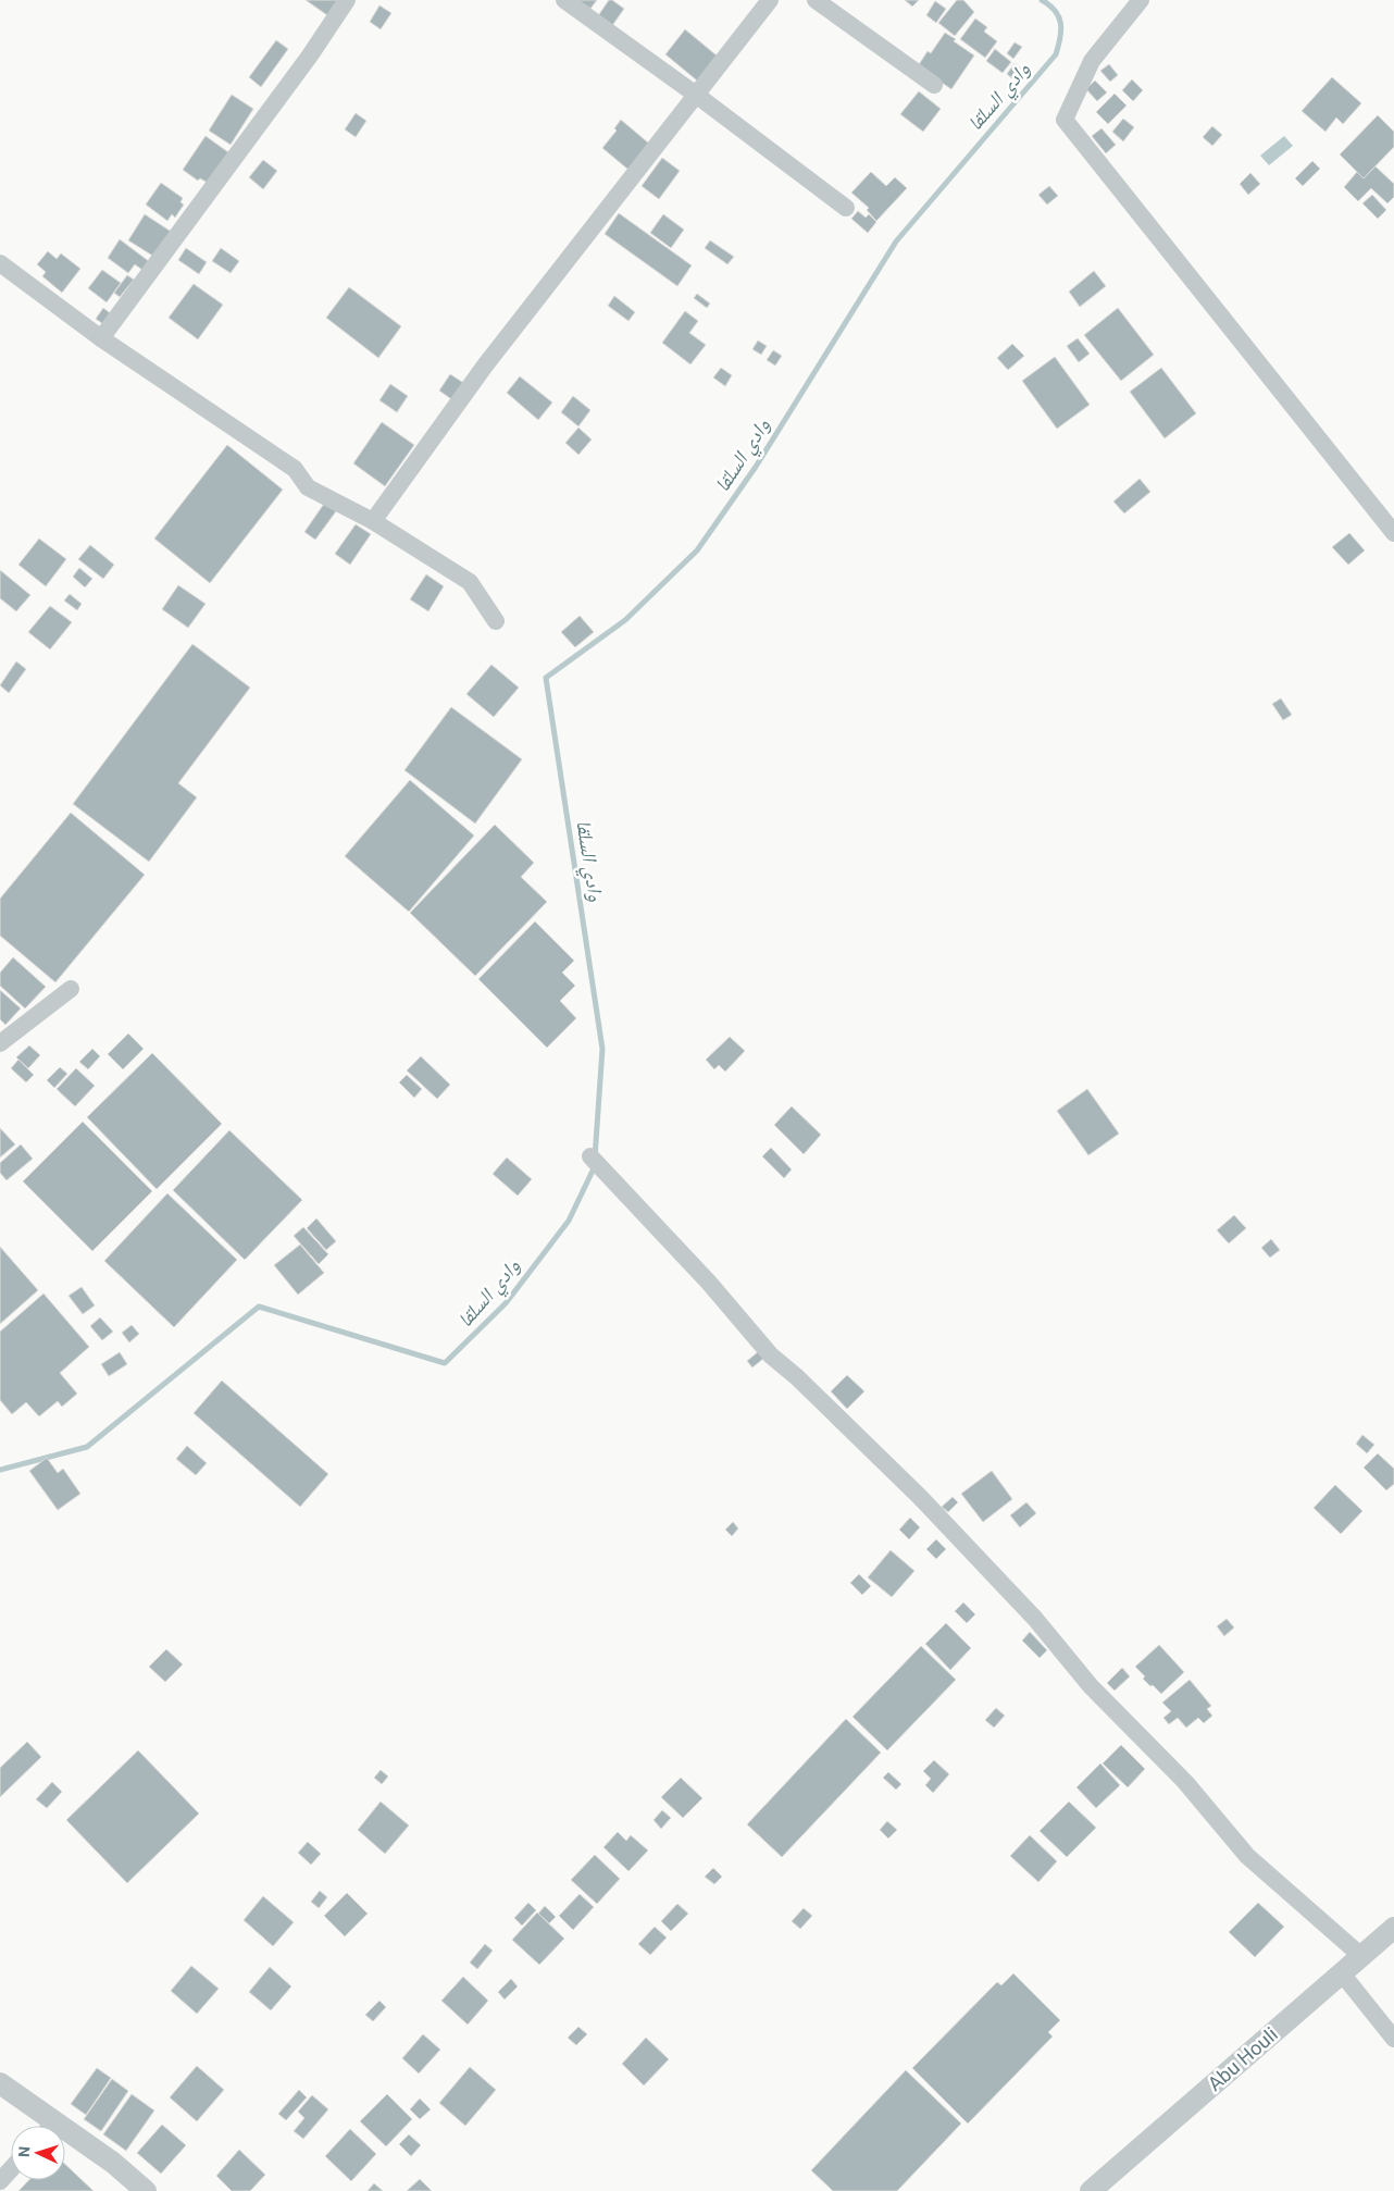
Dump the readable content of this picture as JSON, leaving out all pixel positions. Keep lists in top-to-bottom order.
{
  "streets": {
    "street": ["Abu Houli"]
  },
  "water": ["وادي السلقا"],
  "north": "left"
}
